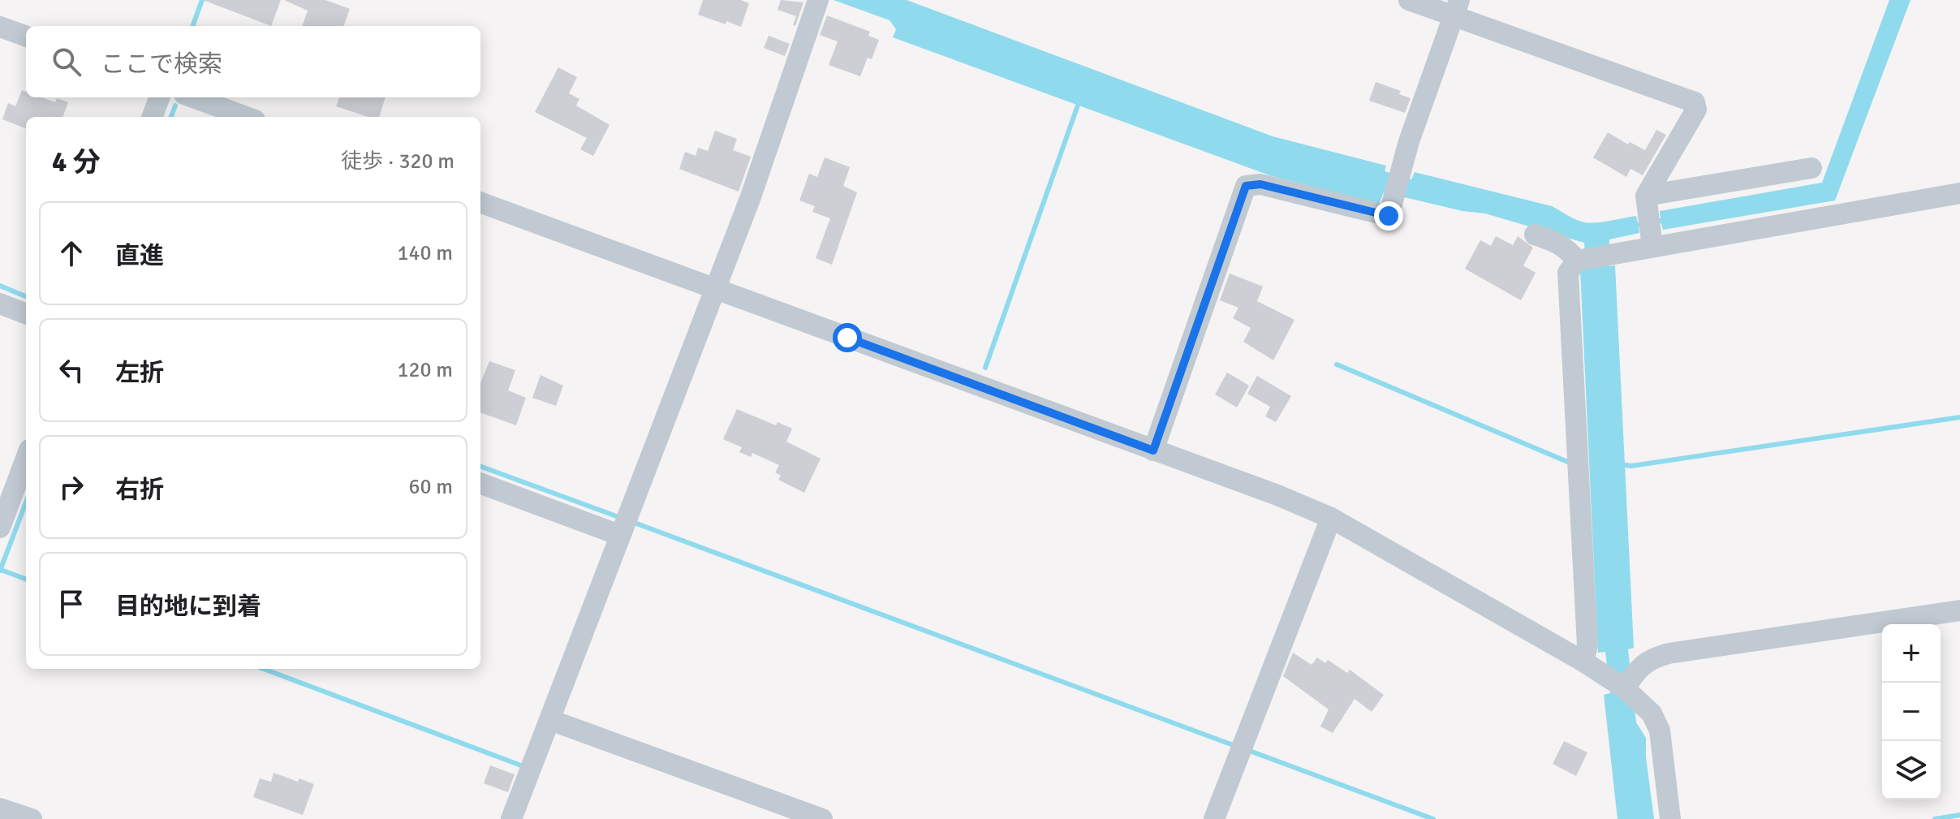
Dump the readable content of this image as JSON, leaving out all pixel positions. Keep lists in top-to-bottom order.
{
  "page": {
    "search": "ここで検索",
    "heading": ["4 分", "徒歩 · 320 m"],
    "list": [
      ["直進", "140 m"],
      ["左折", "120 m"],
      ["右折", "60 m"],
      "目的地に到着"
    ],
    "map_buttons": ["+", "−"]
  }
}
